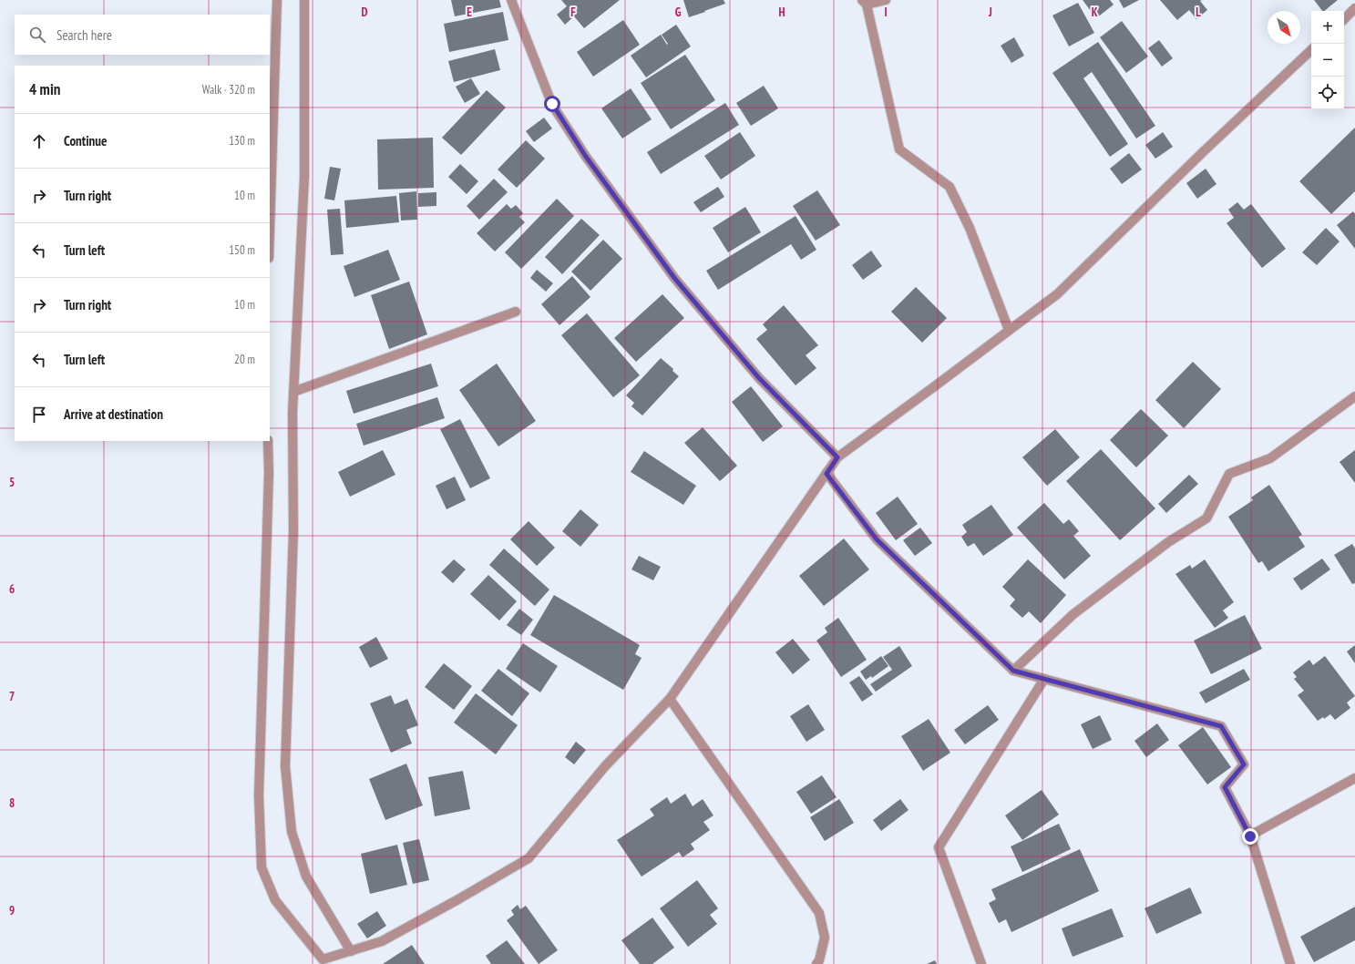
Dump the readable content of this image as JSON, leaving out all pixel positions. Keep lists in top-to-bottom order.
{
  "north": "bottom right",
  "page": {
    "map_buttons": ["+", "−"],
    "search": "Search here",
    "heading": ["4 min", "Walk · 320 m"],
    "list": [
      ["Continue", "130 m"],
      ["Turn right", "10 m"],
      ["Turn left", "150 m"],
      ["Turn right", "10 m"],
      ["Turn left", "20 m"],
      "Arrive at destination"
    ]
  },
  "grid": {
    "columns": [
      "D",
      "E",
      "F",
      "G",
      "H",
      "I",
      "J",
      "K",
      "L"
    ],
    "rows": [
      "5",
      "6",
      "7",
      "8",
      "9"
    ]
  }
}
